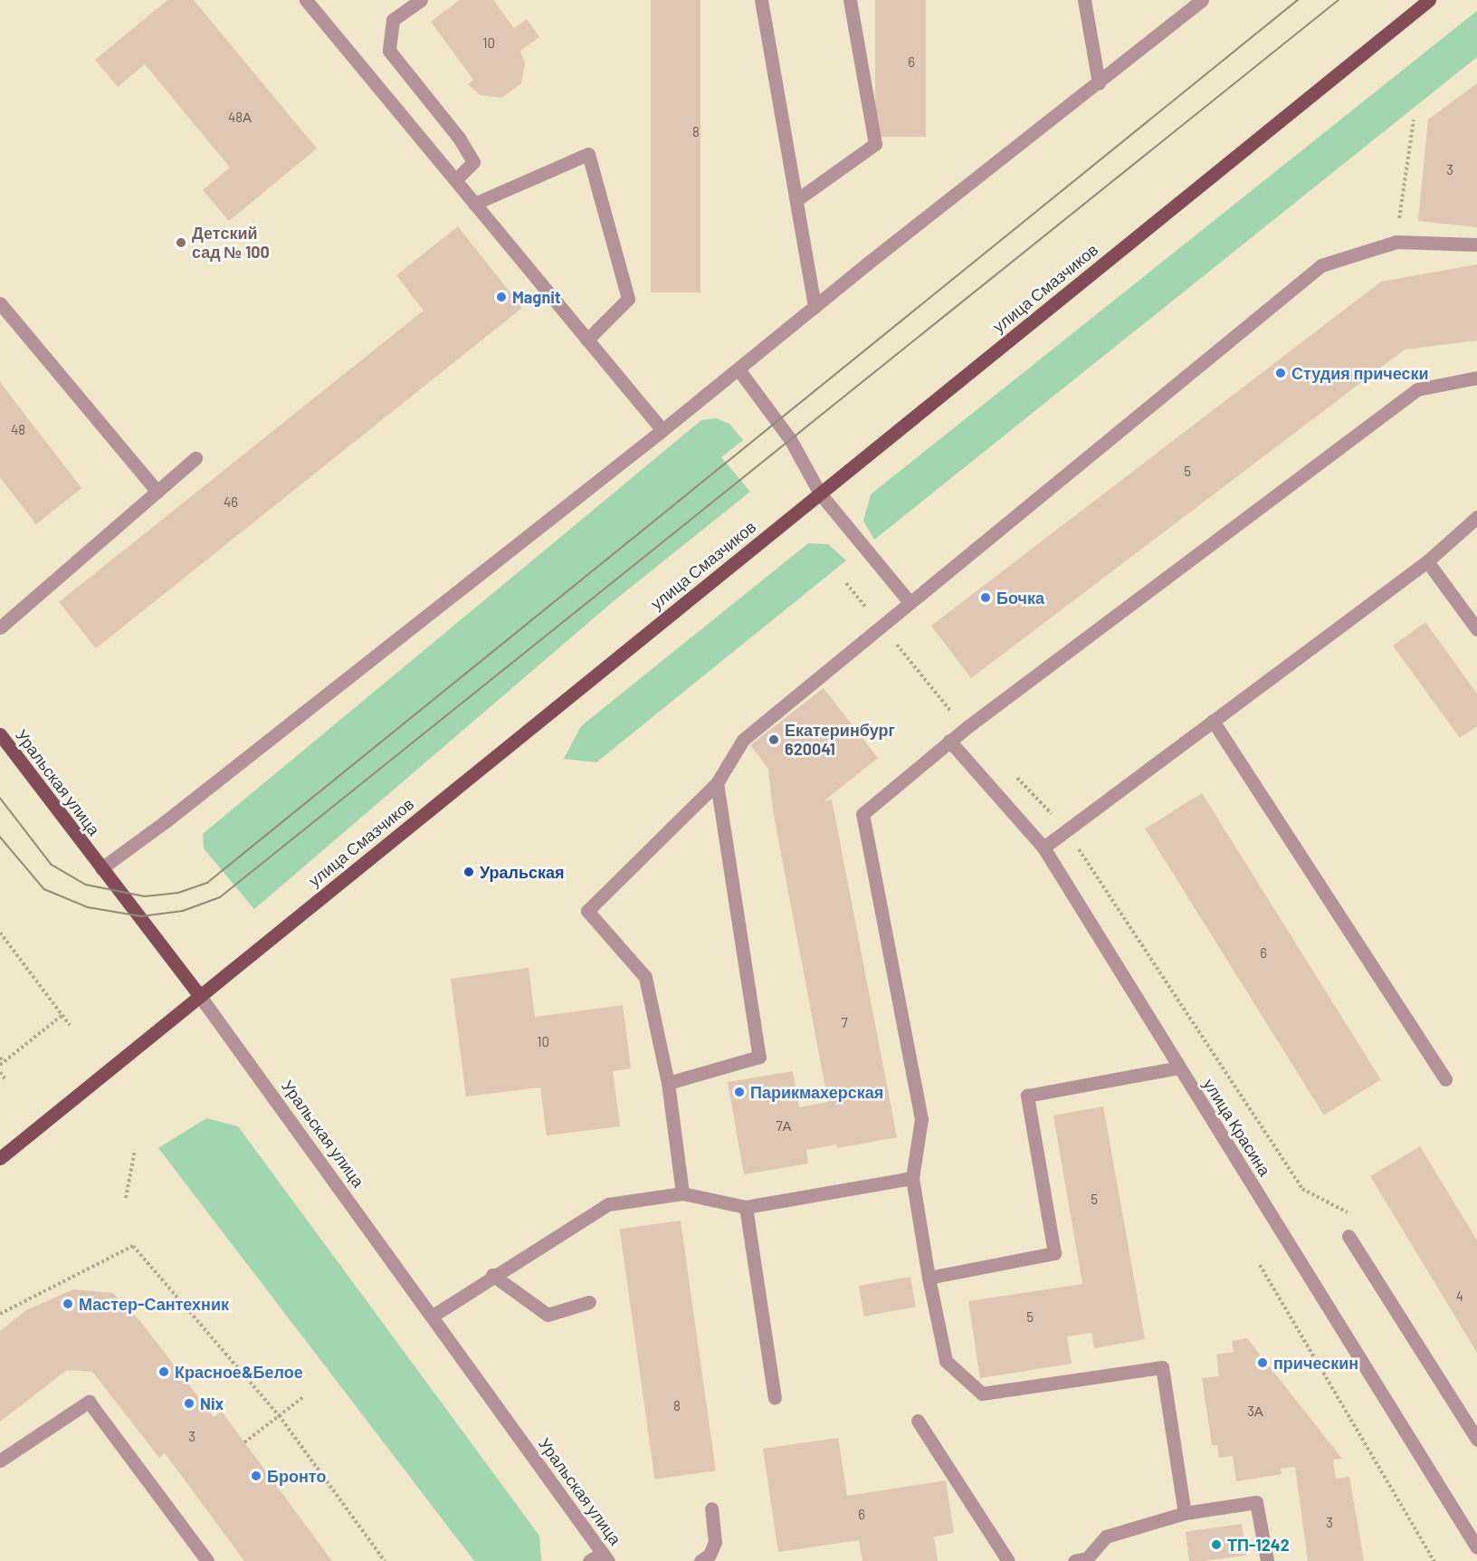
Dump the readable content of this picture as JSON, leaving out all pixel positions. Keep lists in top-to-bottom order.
{
  "streets": {
    "main road": ["улица Смазчиков", "Уральская улица"],
    "street": ["улица Красина"]
  },
  "crossings": [
    ["улица Смазчиков", "Уральская улица"]
  ],
  "places": [
    "Детский сад № 100",
    "Magnit",
    "Студия прически",
    "Бочка",
    "Екатеринбург 620041",
    "Уральская",
    "Парикмахерская",
    "Мастер-Сантехник",
    "прическин",
    "Красное&Белое",
    "Nix",
    "Бронто",
    "ТП-1242"
  ],
  "house_numbers": [
    "10",
    "6",
    "48А",
    "8",
    "3",
    "48",
    "5",
    "46",
    "6",
    "7",
    "10",
    "7А",
    "5",
    "4",
    "5",
    "8",
    "3А",
    "3",
    "6",
    "3"
  ]
}
